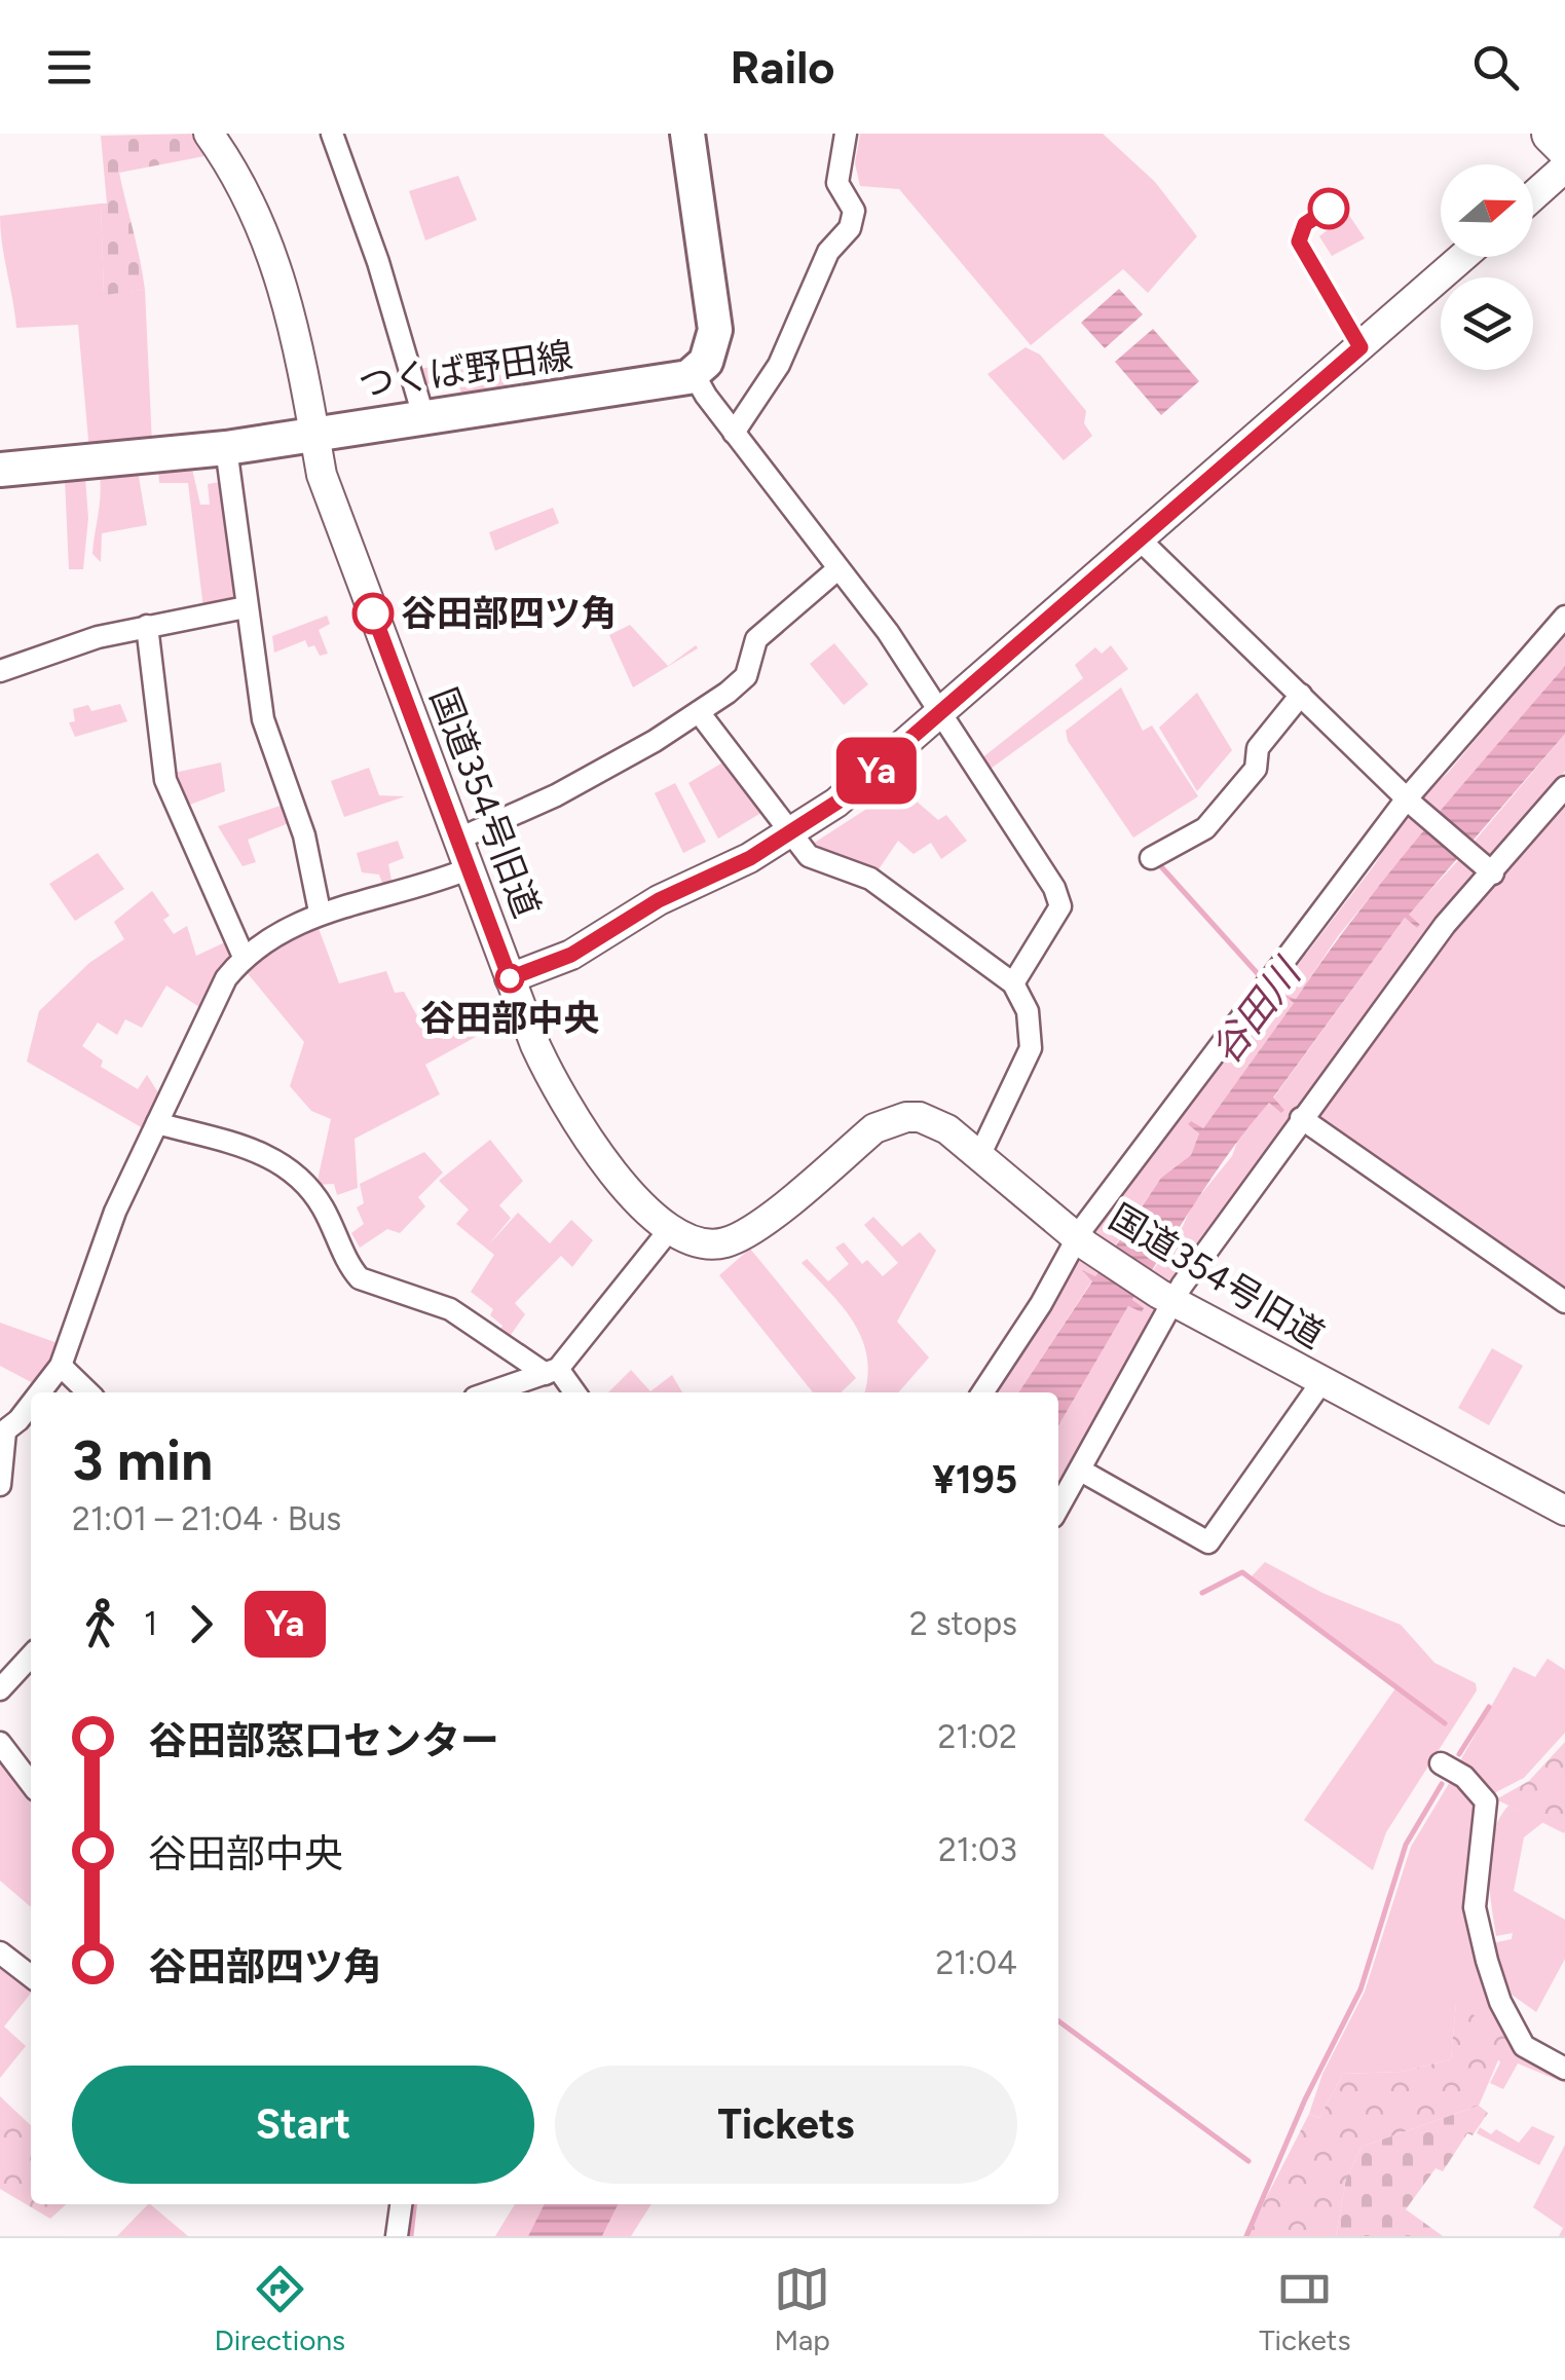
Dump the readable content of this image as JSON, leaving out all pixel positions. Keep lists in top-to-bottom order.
{
  "streets": {
    "main road": ["つくば野田線"],
    "street": ["国道354号旧道"]
  },
  "crossings": [
    ["つくば野田線", "国道354号旧道"]
  ],
  "water": ["谷田川"],
  "places": ["谷田部四ツ角", "谷田部中央"],
  "lines": ["bus line Ya"],
  "north": "right",
  "page": {
    "header": "Railo",
    "on_map": "Ya",
    "heading": ["3 min", "21:01 – 21:04 · Bus", "¥195"],
    "legs": ["1", "Ya", "2 stops"],
    "list": [
      {
        "name": "谷田部窓口センター",
        "value": "21:02"
      },
      {
        "name": "谷田部中央",
        "value": "21:03"
      },
      {
        "name": "谷田部四ツ角",
        "value": "21:04"
      }
    ],
    "buttons": ["Start", "Tickets"],
    "tabs": ["Directions", "Map", "Tickets"]
  }
}
